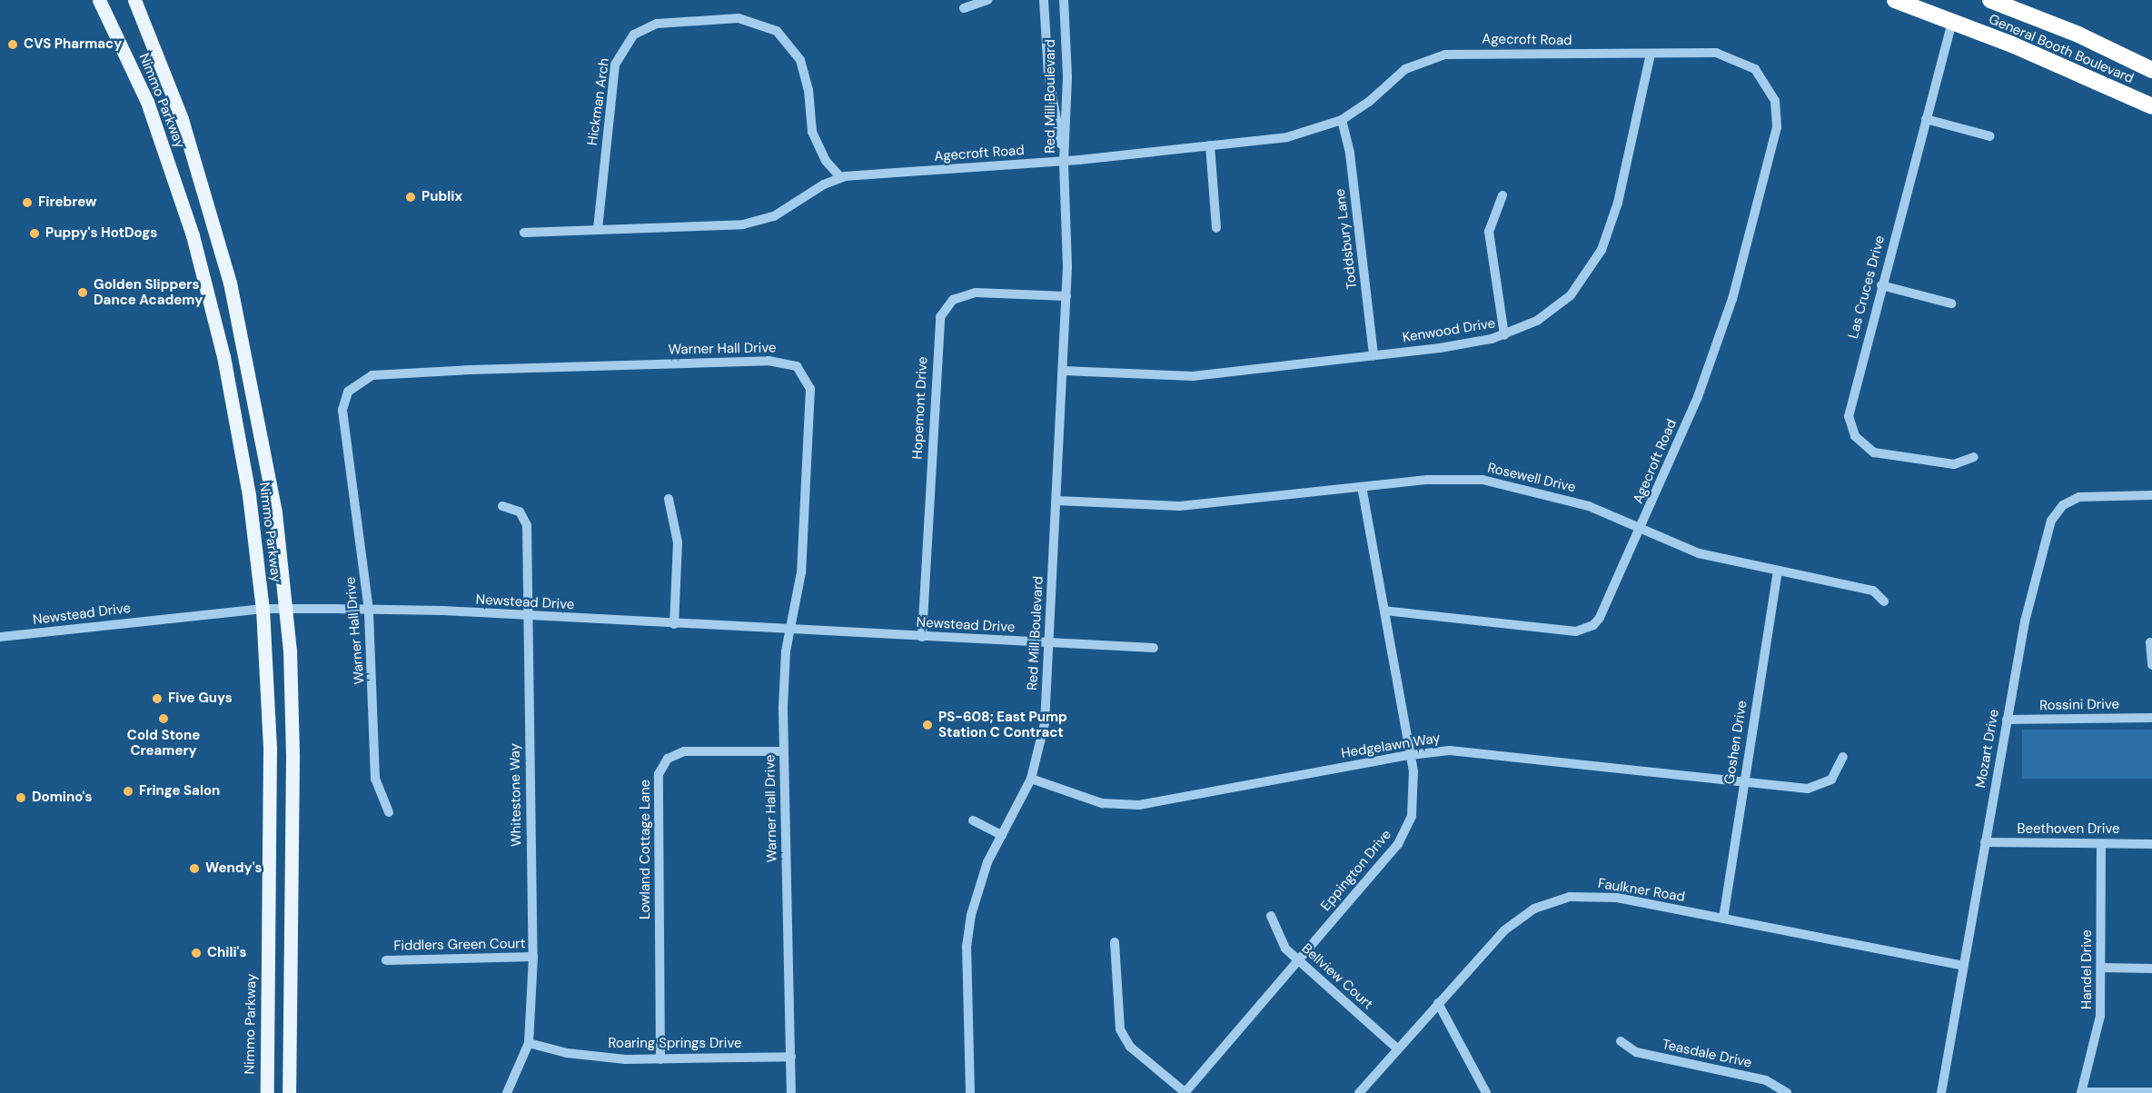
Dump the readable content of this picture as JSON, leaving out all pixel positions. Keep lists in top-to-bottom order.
{
  "streets": {
    "highway": ["General Booth Boulevard"],
    "main road": ["Nimmo Parkway"],
    "street": [
      "Agecroft Road",
      "Red Mill Boulevard",
      "Hickman Arch",
      "Toddsbury Lane",
      "Las Cruces Drive",
      "Kenwood Drive",
      "Warner Hall Drive",
      "Hopemont Drive",
      "Rosewell Drive",
      "Newstead Drive",
      "Rossini Drive",
      "Goshen Drive",
      "Hedgelawn Way",
      "Mozart Drive",
      "Whitestone Way",
      "Beethoven Drive",
      "Lowland Cottage Lane",
      "Eppington Drive",
      "Faulkner Road",
      "Fiddlers Green Court",
      "Handel Drive",
      "Bellview Court",
      "Roaring Springs Drive",
      "Teasdale Drive"
    ]
  },
  "crossings": [
    ["Agecroft Road", "Red Mill Boulevard"],
    ["Agecroft Road", "Hickman Arch"],
    ["Agecroft Road", "Toddsbury Lane"],
    ["Agecroft Road", "Kenwood Drive"],
    ["Agecroft Road", "Rosewell Drive"],
    ["Agecroft Road", "Eppington Drive"],
    ["General Booth Boulevard", "Las Cruces Drive"],
    ["Red Mill Boulevard", "Kenwood Drive"],
    ["Red Mill Boulevard", "Hopemont Drive"],
    ["Red Mill Boulevard", "Rosewell Drive"],
    ["Red Mill Boulevard", "Newstead Drive"],
    ["Red Mill Boulevard", "Hedgelawn Way"],
    ["Nimmo Parkway", "Newstead Drive"],
    ["Toddsbury Lane", "Kenwood Drive"],
    ["Warner Hall Drive", "Newstead Drive"],
    ["Warner Hall Drive", "Lowland Cottage Lane"],
    ["Warner Hall Drive", "Roaring Springs Drive"],
    ["Hopemont Drive", "Newstead Drive"],
    ["Rosewell Drive", "Goshen Drive"],
    ["Rosewell Drive", "Eppington Drive"],
    ["Newstead Drive", "Whitestone Way"],
    ["Rossini Drive", "Mozart Drive"],
    ["Goshen Drive", "Hedgelawn Way"],
    ["Goshen Drive", "Faulkner Road"],
    ["Hedgelawn Way", "Eppington Drive"],
    ["Mozart Drive", "Beethoven Drive"],
    ["Mozart Drive", "Faulkner Road"],
    ["Whitestone Way", "Fiddlers Green Court"],
    ["Whitestone Way", "Roaring Springs Drive"],
    ["Beethoven Drive", "Handel Drive"],
    ["Lowland Cottage Lane", "Roaring Springs Drive"],
    ["Eppington Drive", "Bellview Court"],
    ["Faulkner Road", "Bellview Court"]
  ],
  "places": [
    "CVS Pharmacy",
    "Publix",
    "Firebrew",
    "Puppy's HotDogs",
    "Golden Slippers Dance Academy",
    "Five Guys",
    "Cold Stone Creamery",
    "PS-608; East Pump Station C Contract",
    "Fringe Salon",
    "Domino's",
    "Wendy's",
    "Chili's"
  ]
}
